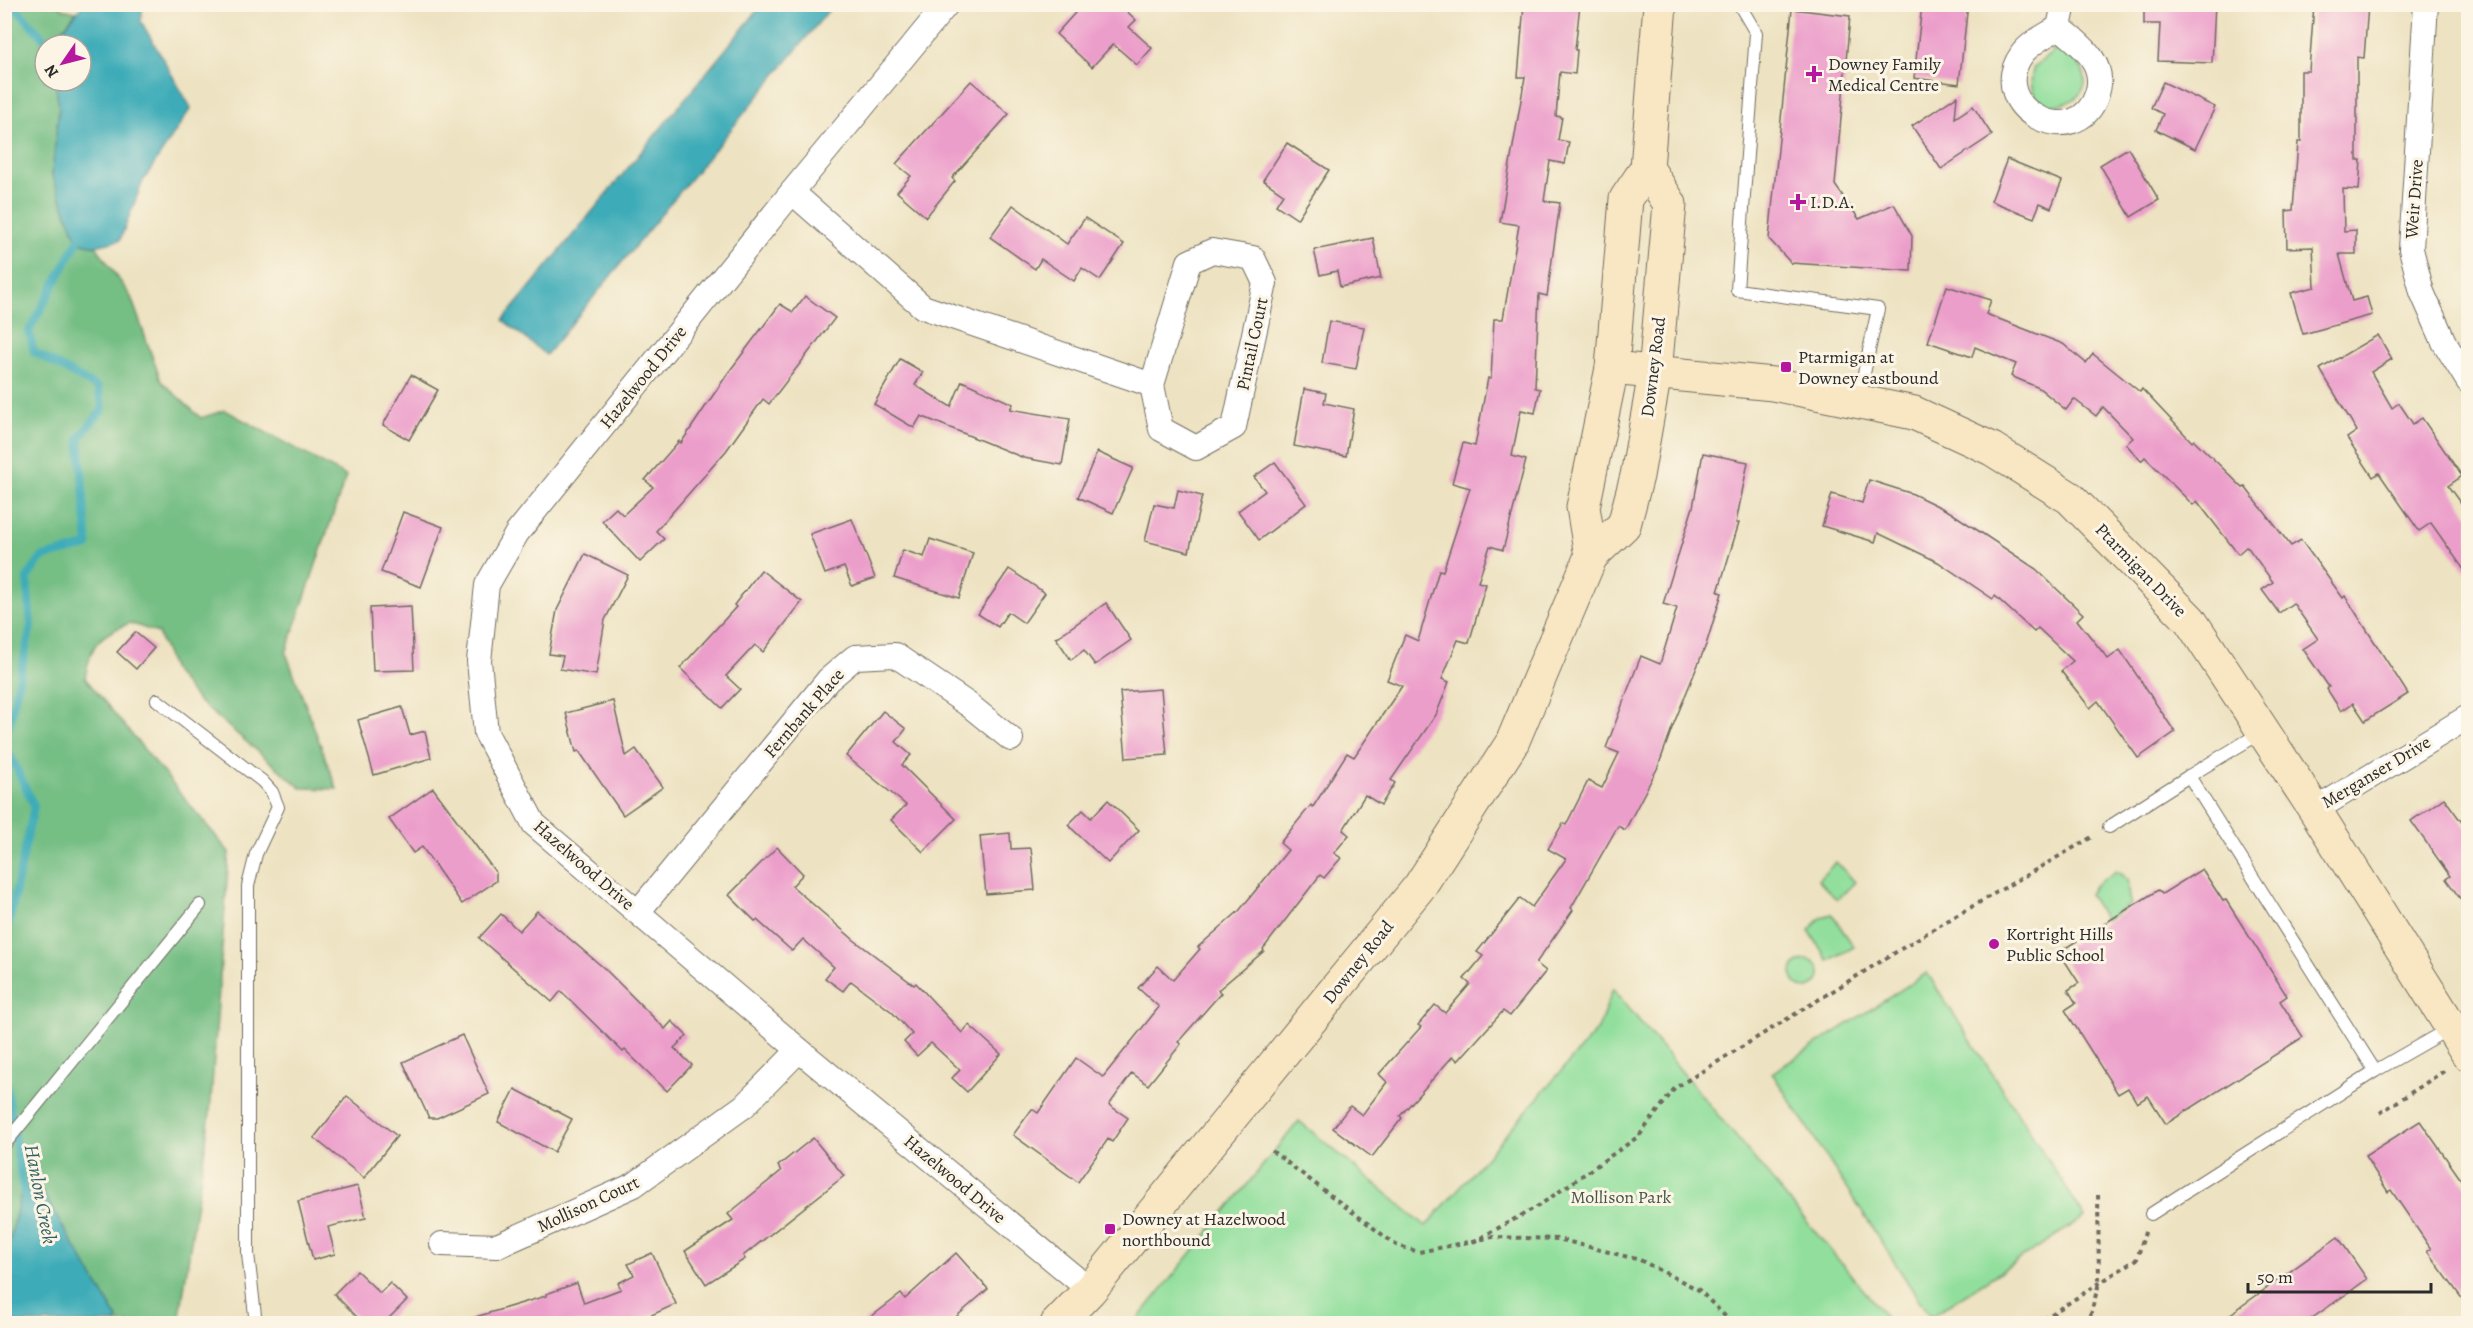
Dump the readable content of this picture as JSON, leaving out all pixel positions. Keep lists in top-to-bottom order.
{
  "streets": {
    "main road": ["Downey Road", "Ptarmigan Drive"],
    "street": [
      "Weir Drive",
      "Pintail Court",
      "Hazelwood Drive",
      "Fernbank Place",
      "Merganser Drive",
      "Mollison Court"
    ]
  },
  "crossings": [
    ["Downey Road", "Hazelwood Drive"],
    ["Downey Road", "Ptarmigan Drive"],
    ["Hazelwood Drive", "Fernbank Place"],
    ["Hazelwood Drive", "Mollison Court"],
    ["Ptarmigan Drive", "Merganser Drive"]
  ],
  "water": ["Hanlon Creek"],
  "parks": ["Mollison Park"],
  "places": {
    "health": ["Downey Family Medical Centre", "I.D.A."],
    "transit": ["Ptarmigan at Downey eastbound", "Downey at Hazelwood northbound"],
    "other": ["Kortright Hills Public School"]
  },
  "scale_bar": "50 m",
  "north": "bottom left"
}
